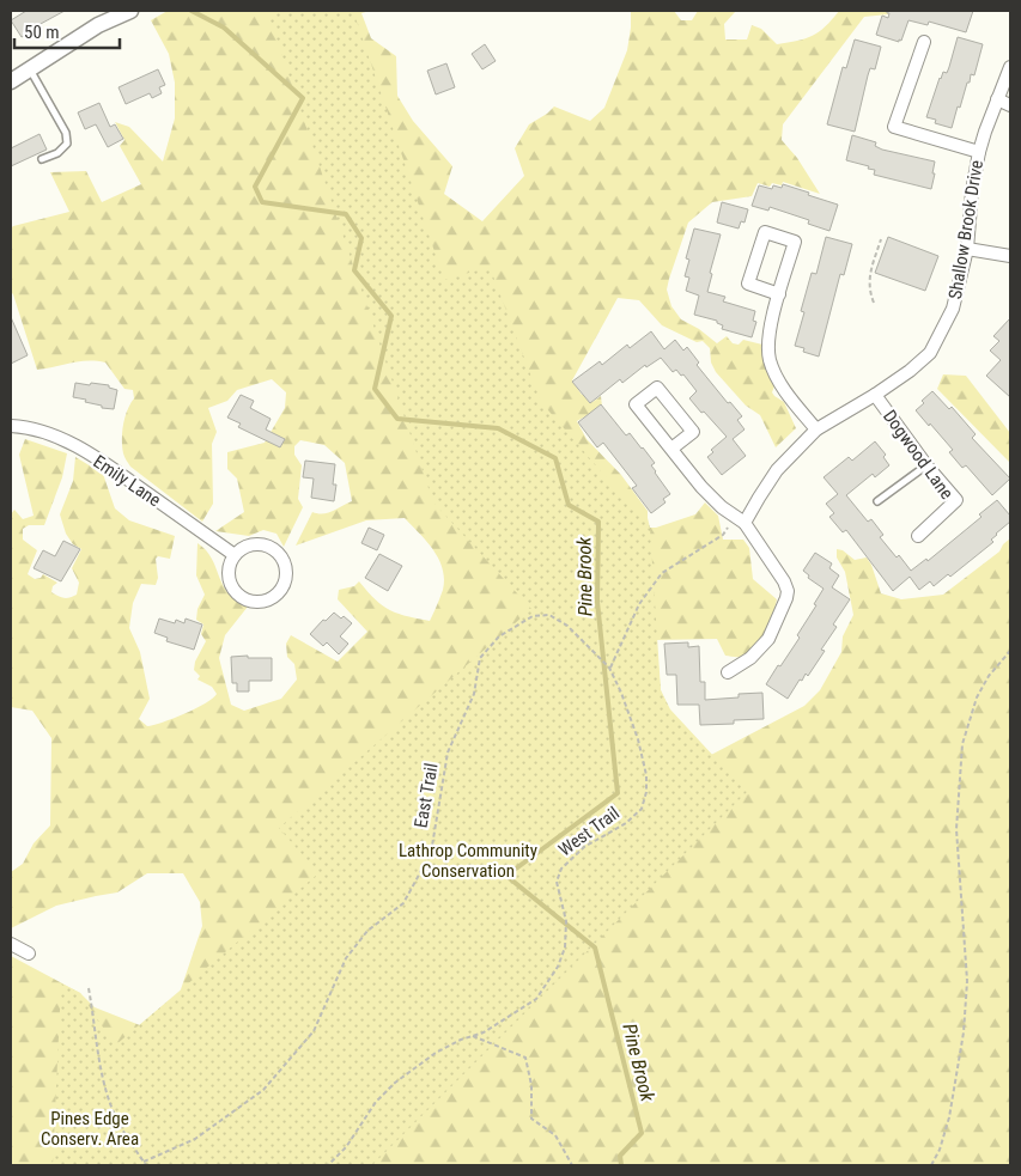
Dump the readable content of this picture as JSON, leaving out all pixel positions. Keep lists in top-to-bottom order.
{
  "streets": {
    "street": ["Shallow Brook Drive", "Dogwood Lane", "Emily Lane"],
    "path": ["East Trail", "West Trail"]
  },
  "crossings": [
    ["Shallow Brook Drive", "Dogwood Lane"],
    ["East Trail", "West Trail"]
  ],
  "water": ["Pine Brook"],
  "parks": ["Lathrop Community Conservation", "Pines Edge Conserv. Area"],
  "scale_bar": "50 m"
}
